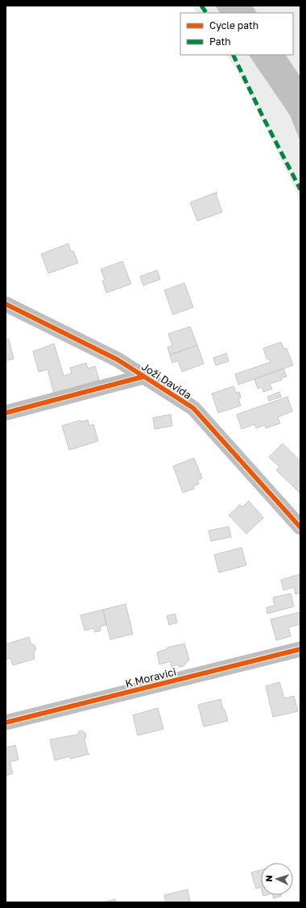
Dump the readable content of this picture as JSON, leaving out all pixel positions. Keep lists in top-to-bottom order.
{
  "streets": {
    "street": ["Joži Davida", "K Moravici"]
  },
  "legend": ["Cycle path", "Path"],
  "north": "left"
}
